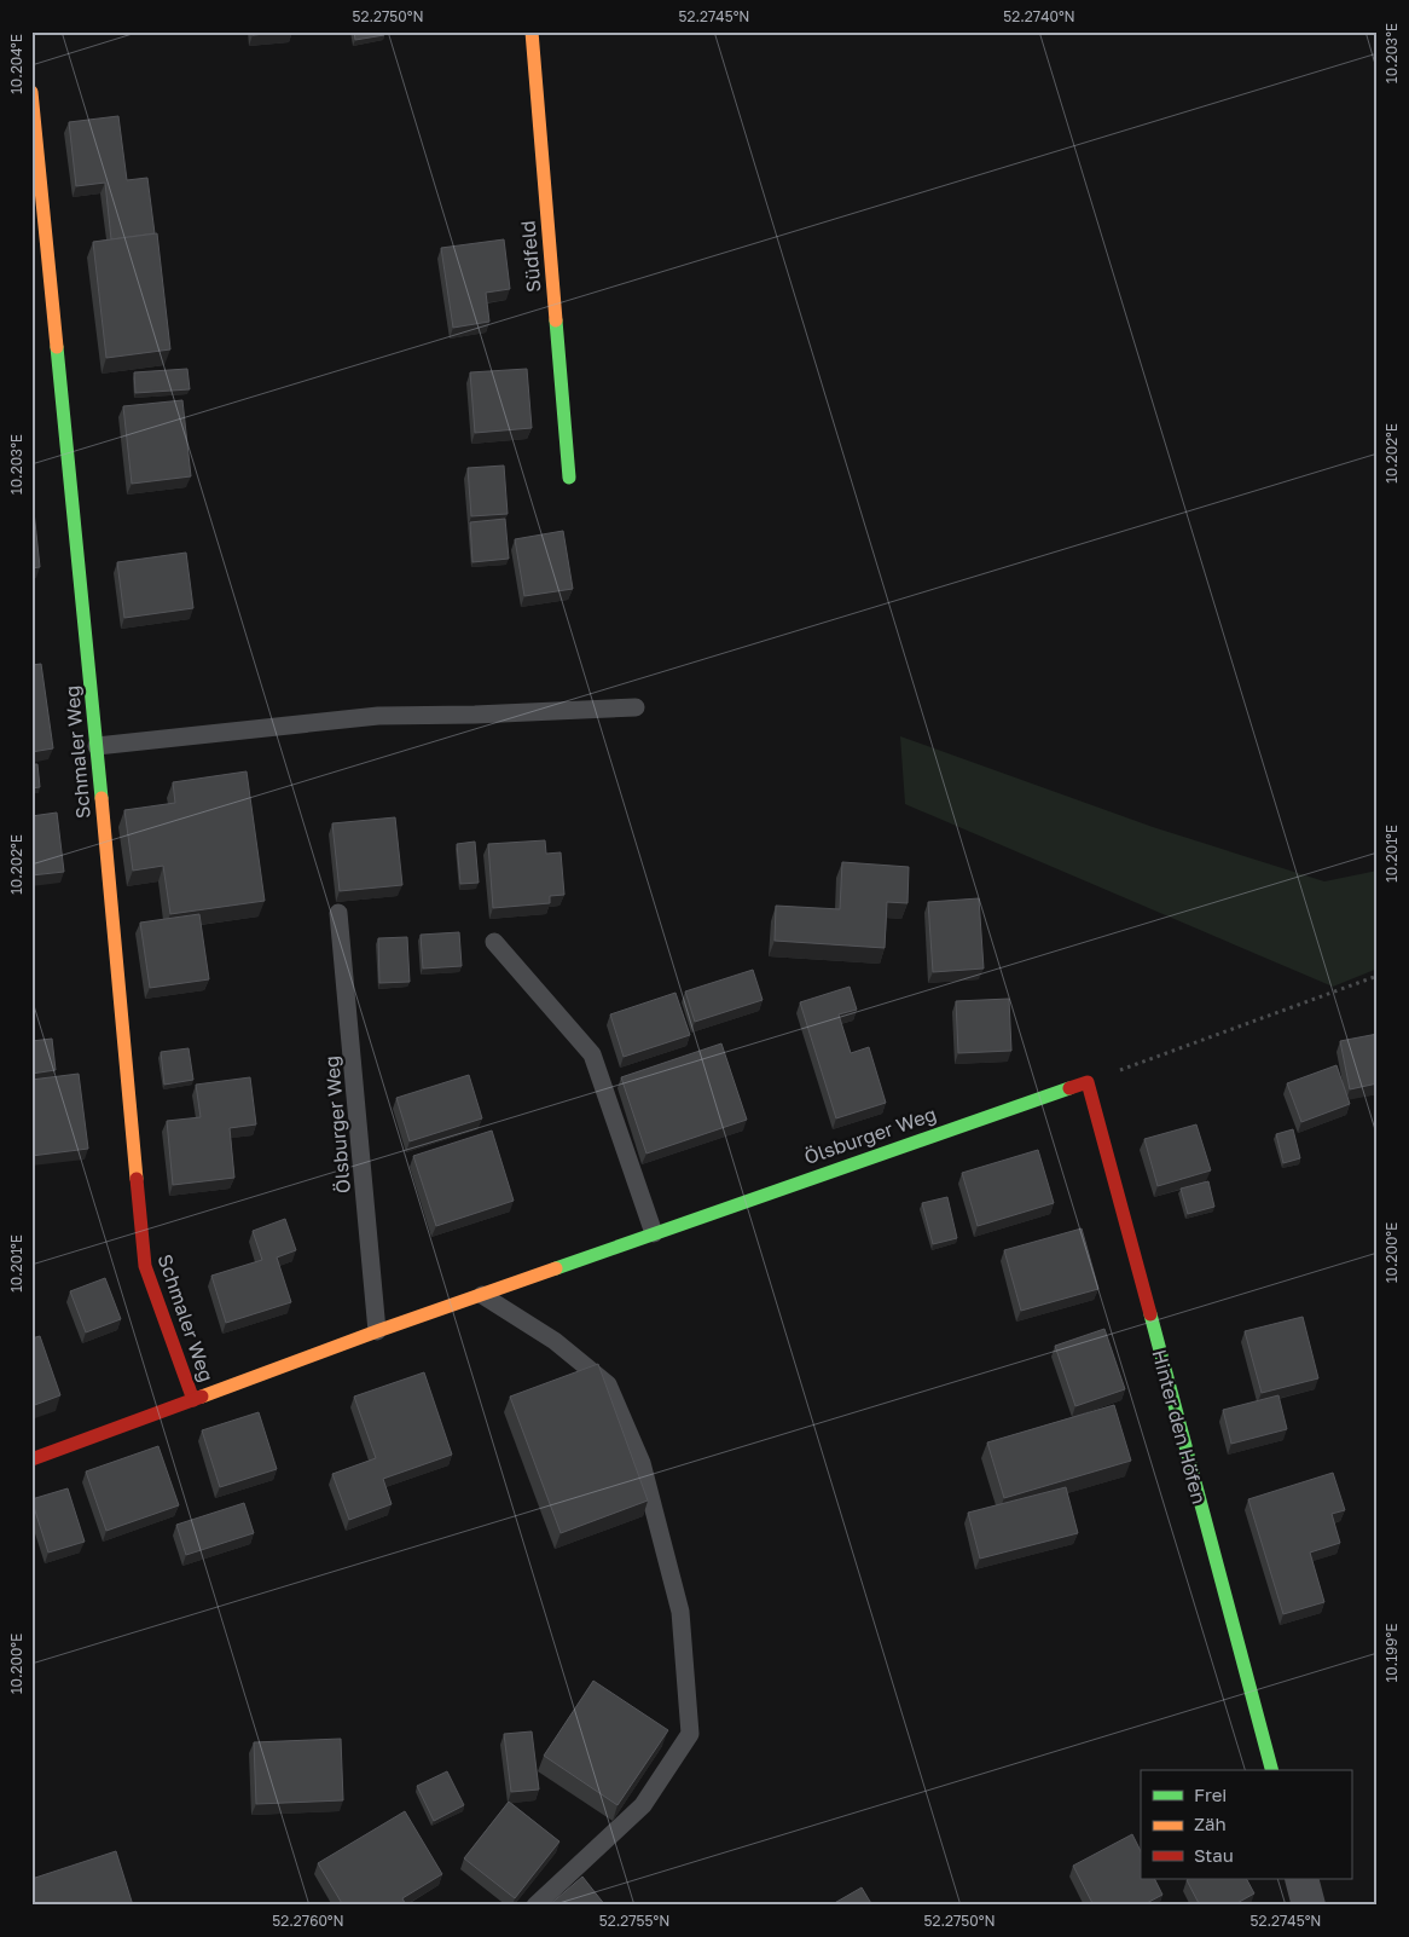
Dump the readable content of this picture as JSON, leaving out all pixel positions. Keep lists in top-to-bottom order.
{
  "streets": {
    "street": [
      "Südfeld",
      "Schmaler Weg",
      "Ölsburger Weg",
      "Hinter den Höfen"
    ]
  },
  "crossings": [
    ["Schmaler Weg", "Ölsburger Weg"],
    ["Ölsburger Weg", "Hinter den Höfen"]
  ],
  "legend": ["Frei", "Zäh", "Stau"],
  "coordinates": [
    "52.2750°N",
    "52.2745°N",
    "52.2740°N",
    "10.203°E",
    "10.204°E",
    "10.202°E",
    "10.201°E",
    "10.200°E",
    "10.199°E",
    "52.2760°N",
    "52.2755°N"
  ]
}
